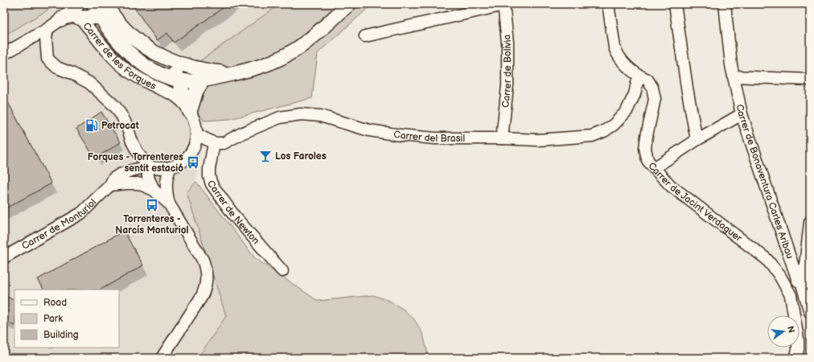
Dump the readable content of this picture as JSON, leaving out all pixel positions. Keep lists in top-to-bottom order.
{
  "streets": {
    "street": [
      "Carrer de les Forques",
      "Carrer de Bolivia",
      "Carrer del Brasil",
      "Carrer de Bonaventura Carles Aribau",
      "Carrer de Jacint Verdaguer",
      "Carrer de Newton",
      "Carrer de Monturiol"
    ]
  },
  "crossings": [
    ["Carrer de Bolivia", "Carrer del Brasil"],
    ["Carrer del Brasil", "Carrer de Jacint Verdaguer"],
    ["Carrer del Brasil", "Carrer de Newton"]
  ],
  "places": {
    "fuel station": ["Petrocat"],
    "bar": ["Los Faroles"],
    "bus stop": ["Forques - Torrenteres sentit estació", "Torrenteres - Narcís Monturiol"]
  },
  "legend": ["Road", "Park", "Building"],
  "north": "right"
}
